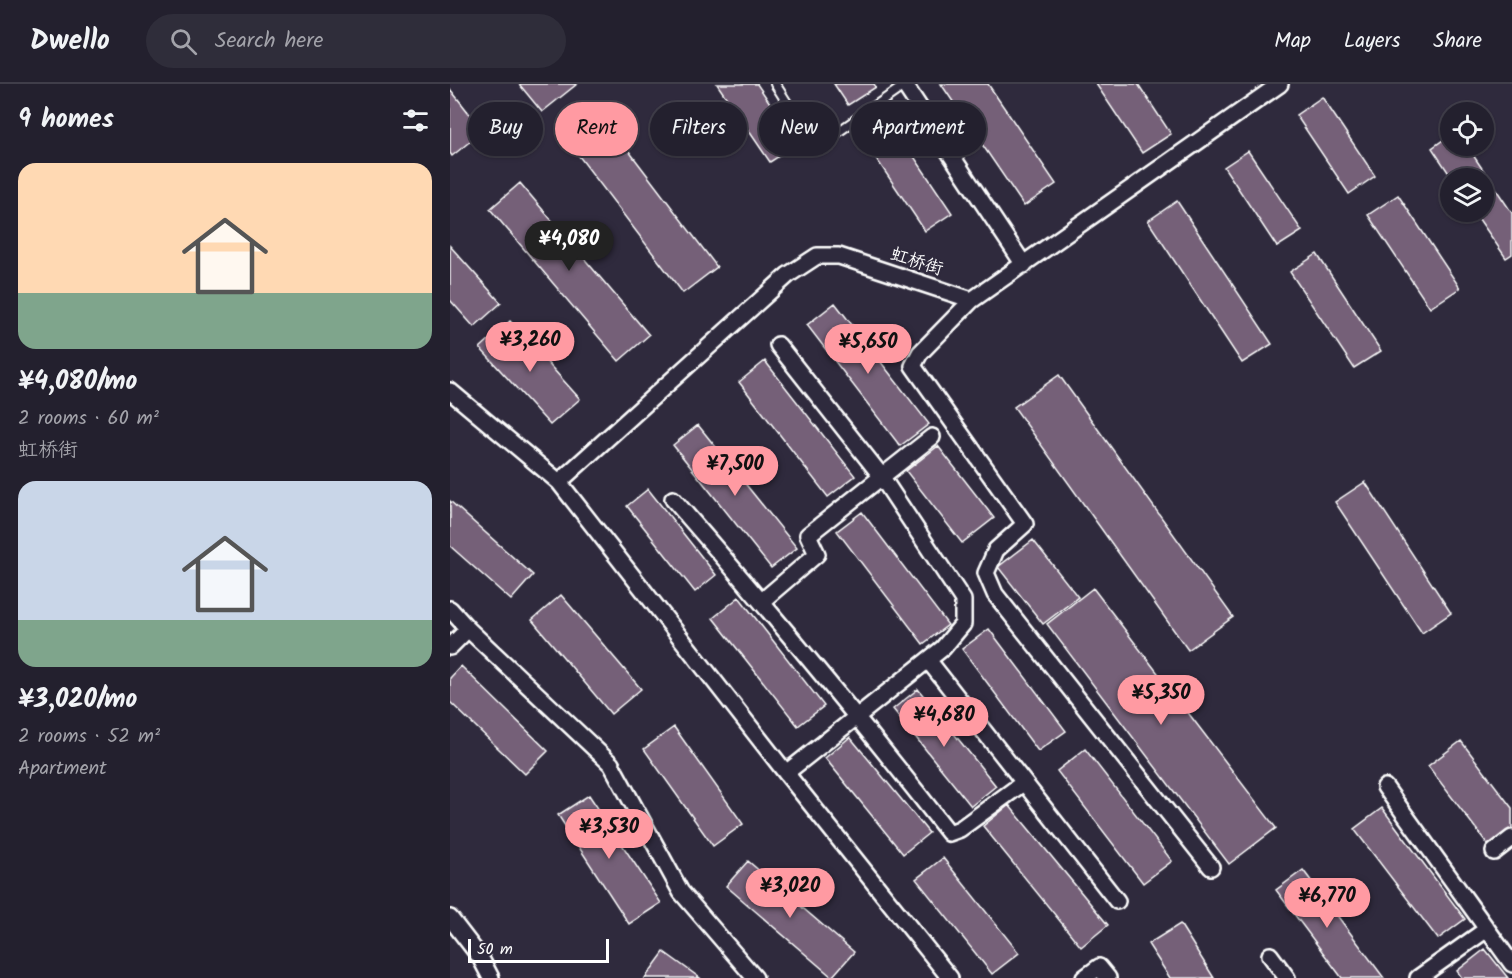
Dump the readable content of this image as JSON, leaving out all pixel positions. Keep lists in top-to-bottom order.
{
  "streets": {
    "street": ["虹桥街"]
  },
  "scale_bar": "50 m",
  "page": {
    "header": "Dwello",
    "search": "Search here",
    "nav": ["Map", "Layers", "Share"],
    "heading": "9 homes",
    "chip": [
      "Buy",
      "Rent",
      "Filters",
      "New",
      "Apartment"
    ],
    "list": [
      {
        "name": "¥4,080/mo",
        "note": "2 rooms · 60 m² · 虹桥街"
      },
      {
        "name": "¥3,020/mo",
        "note": "2 rooms · 52 m² · Apartment"
      }
    ],
    "price": [
      "¥4,080",
      "¥3,260",
      "¥5,650",
      "¥7,500",
      "¥5,350",
      "¥4,680",
      "¥3,530",
      "¥3,020",
      "¥6,770"
    ],
    "scale": "50 m"
  }
}
